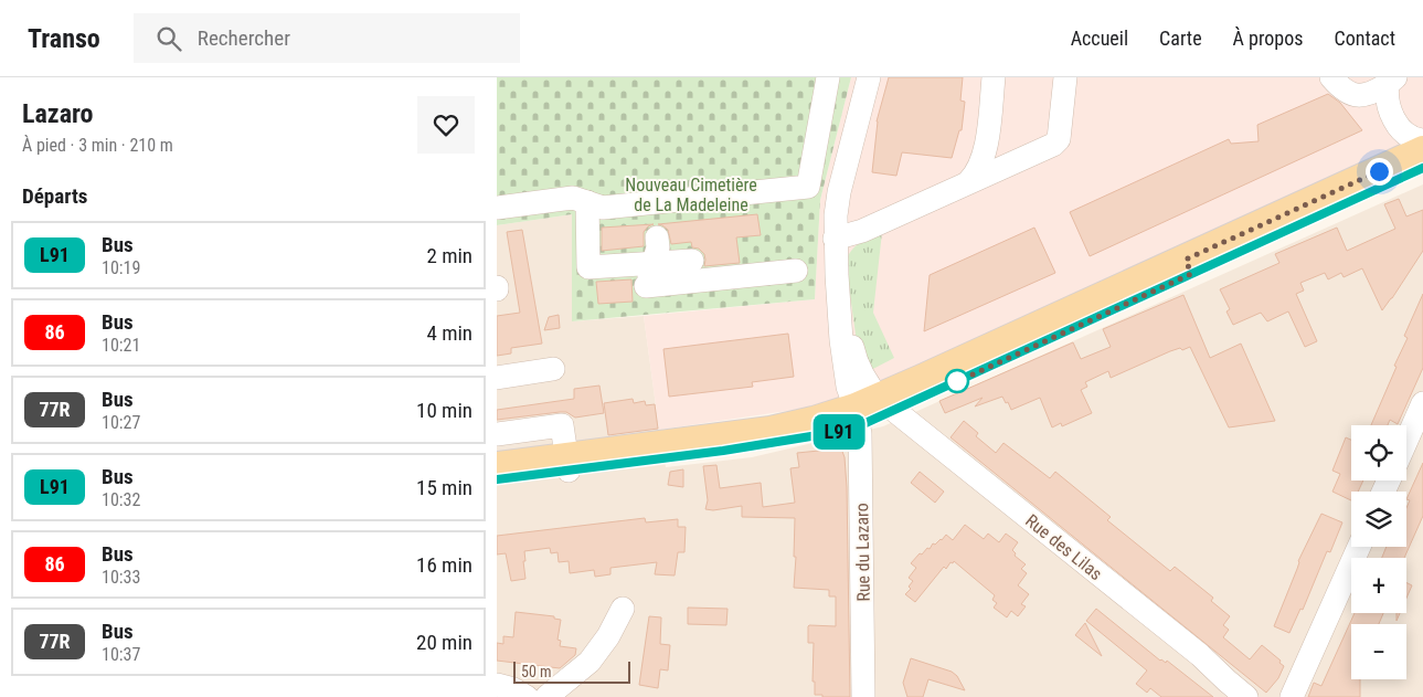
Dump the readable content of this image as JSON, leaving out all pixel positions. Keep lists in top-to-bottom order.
{
  "streets": {
    "street": ["Rue des Lilas", "Rue du Lazaro"]
  },
  "crossings": [
    ["Rue des Lilas", "Rue du Lazaro"]
  ],
  "parks": ["Nouveau Cimetière de La Madeleine"],
  "lines": ["bus line L91"],
  "scale_bar": "50 m",
  "page": {
    "header": "Transo",
    "search": "Rechercher",
    "nav": [
      "Accueil",
      "Carte",
      "À propos",
      "Contact"
    ],
    "heading": [
      ["Lazaro", "À pied · 3 min · 210 m"],
      "Départs"
    ],
    "on_map": "L91",
    "list": [
      {
        "mark": "L91",
        "name": "Bus",
        "note": "10:19",
        "value": "2 min"
      },
      {
        "mark": "86",
        "name": "Bus",
        "note": "10:21",
        "value": "4 min"
      },
      {
        "mark": "77R",
        "name": "Bus",
        "note": "10:27",
        "value": "10 min"
      },
      {
        "mark": "L91",
        "name": "Bus",
        "note": "10:32",
        "value": "15 min"
      },
      {
        "mark": "86",
        "name": "Bus",
        "note": "10:33",
        "value": "16 min"
      },
      {
        "mark": "77R",
        "name": "Bus",
        "note": "10:37",
        "value": "20 min"
      }
    ],
    "map_buttons": ["+", "−"],
    "scale": "50 m"
  }
}
